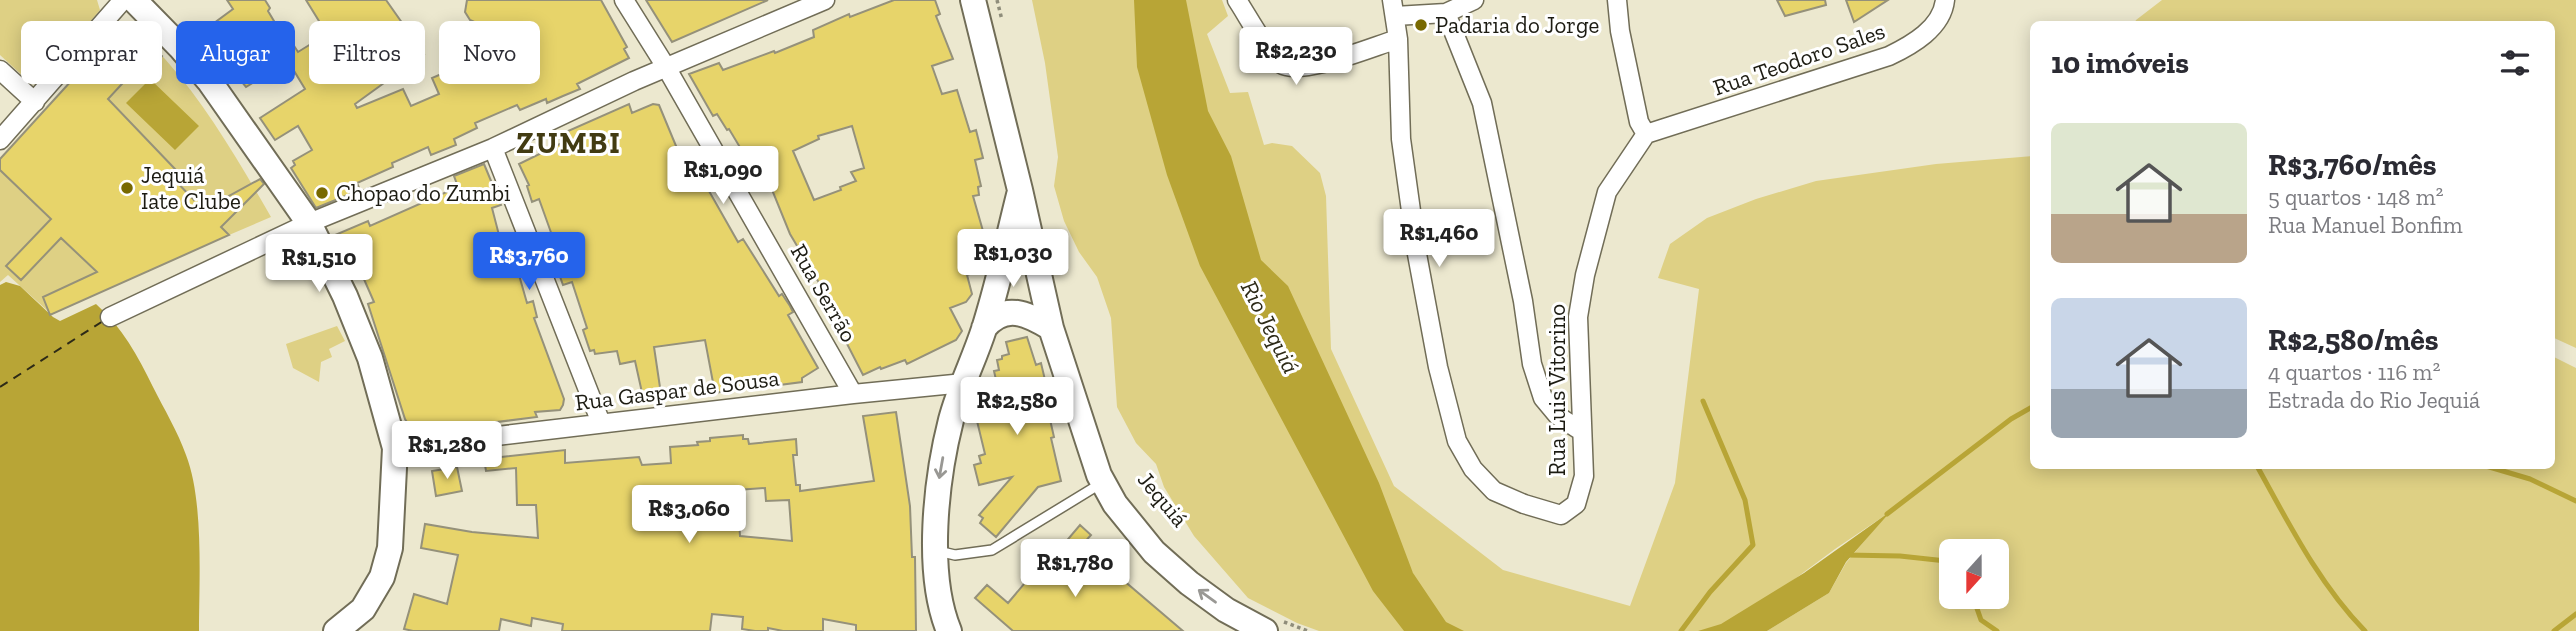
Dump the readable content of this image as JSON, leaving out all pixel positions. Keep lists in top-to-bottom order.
{
  "streets": {
    "street": [
      "Rua Teodoro Sales",
      "Rua Serrão",
      "Rua Gaspar de Sousa",
      "Rua Luis Vitorino"
    ]
  },
  "crossings": [
    ["Rua Teodoro Sales", "Rua Luis Vitorino"],
    ["Rua Serrão", "Rua Gaspar de Sousa"]
  ],
  "districts": ["ZUMBI"],
  "water": ["Rio Jequiá"],
  "places": ["Padaria do Jorge", "Jequiá Iate Clube", "Chopao do Zumbi"],
  "north": "bottom",
  "page": {
    "chip": [
      "Comprar",
      "Alugar",
      "Filtros",
      "Novo"
    ],
    "heading": "10 imóveis",
    "price": [
      "R$2,230",
      "R$1,090",
      "R$1,460",
      "R$1,030",
      "R$3,760",
      "R$1,510",
      "R$2,580",
      "R$1,280",
      "R$3,060",
      "R$1,780"
    ],
    "list": [
      {
        "name": "R$3,760/mês",
        "note": "5 quartos · 148 m² · Rua Manuel Bonfim"
      },
      {
        "name": "R$2,580/mês",
        "note": "4 quartos · 116 m² · Estrada do Rio Jequiá"
      }
    ]
  }
}
